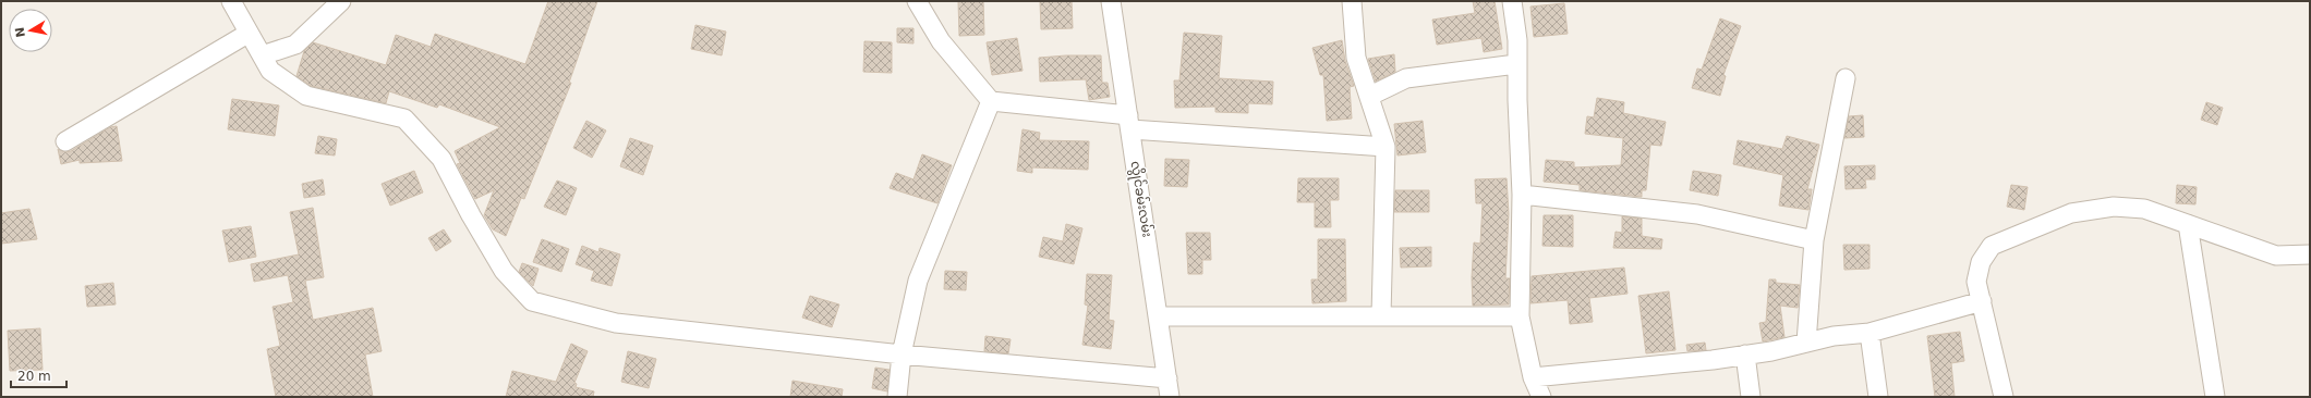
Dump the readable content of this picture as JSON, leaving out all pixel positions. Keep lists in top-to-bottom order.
{
  "streets": {
    "street": ["လွိုင်ခမ်းလမ်း"]
  },
  "scale_bar": "20 m",
  "north": "left"
}
